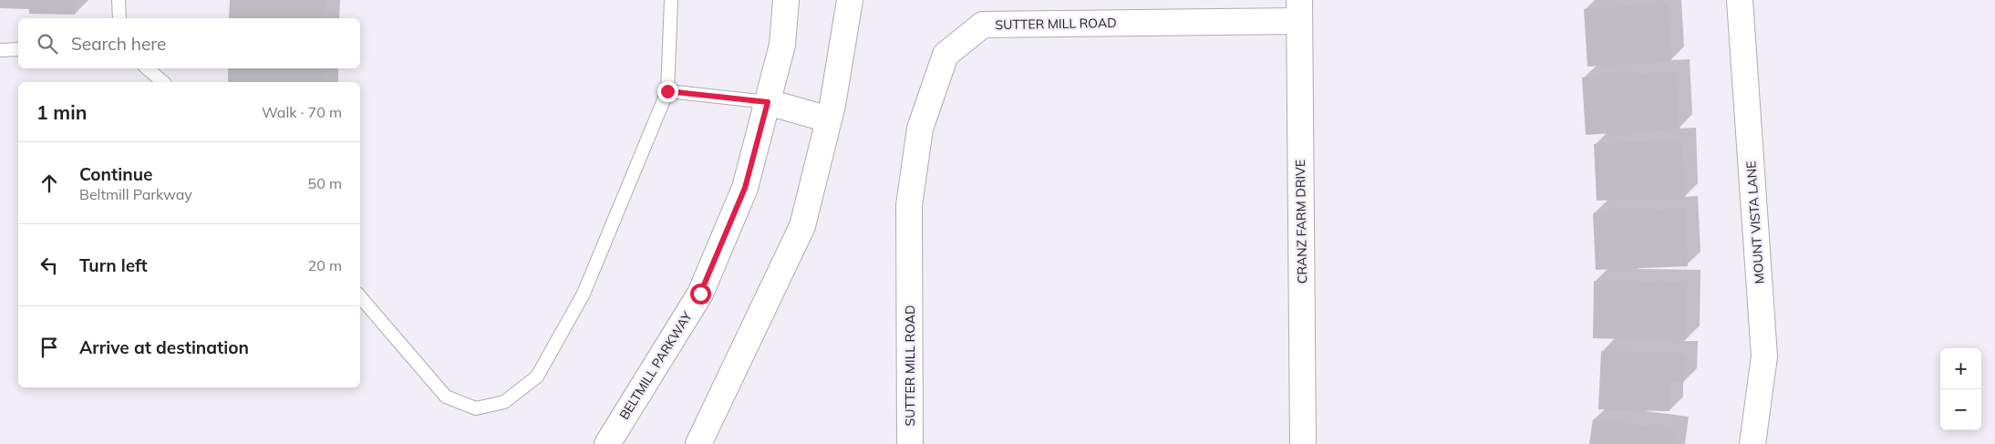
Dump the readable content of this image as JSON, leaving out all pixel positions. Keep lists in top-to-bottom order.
{
  "streets": {
    "street": [
      "SUTTER MILL ROAD",
      "CRANZ FARM DRIVE",
      "MOUNT VISTA LANE",
      "BELTMILL PARKWAY"
    ]
  },
  "crossings": [
    ["SUTTER MILL ROAD", "CRANZ FARM DRIVE"]
  ],
  "page": {
    "search": "Search here",
    "heading": ["1 min", "Walk · 70 m"],
    "list": [
      ["Continue", "Beltmill Parkway", "50 m"],
      ["Turn left", "20 m"],
      "Arrive at destination"
    ],
    "map_buttons": ["+", "−"]
  }
}
